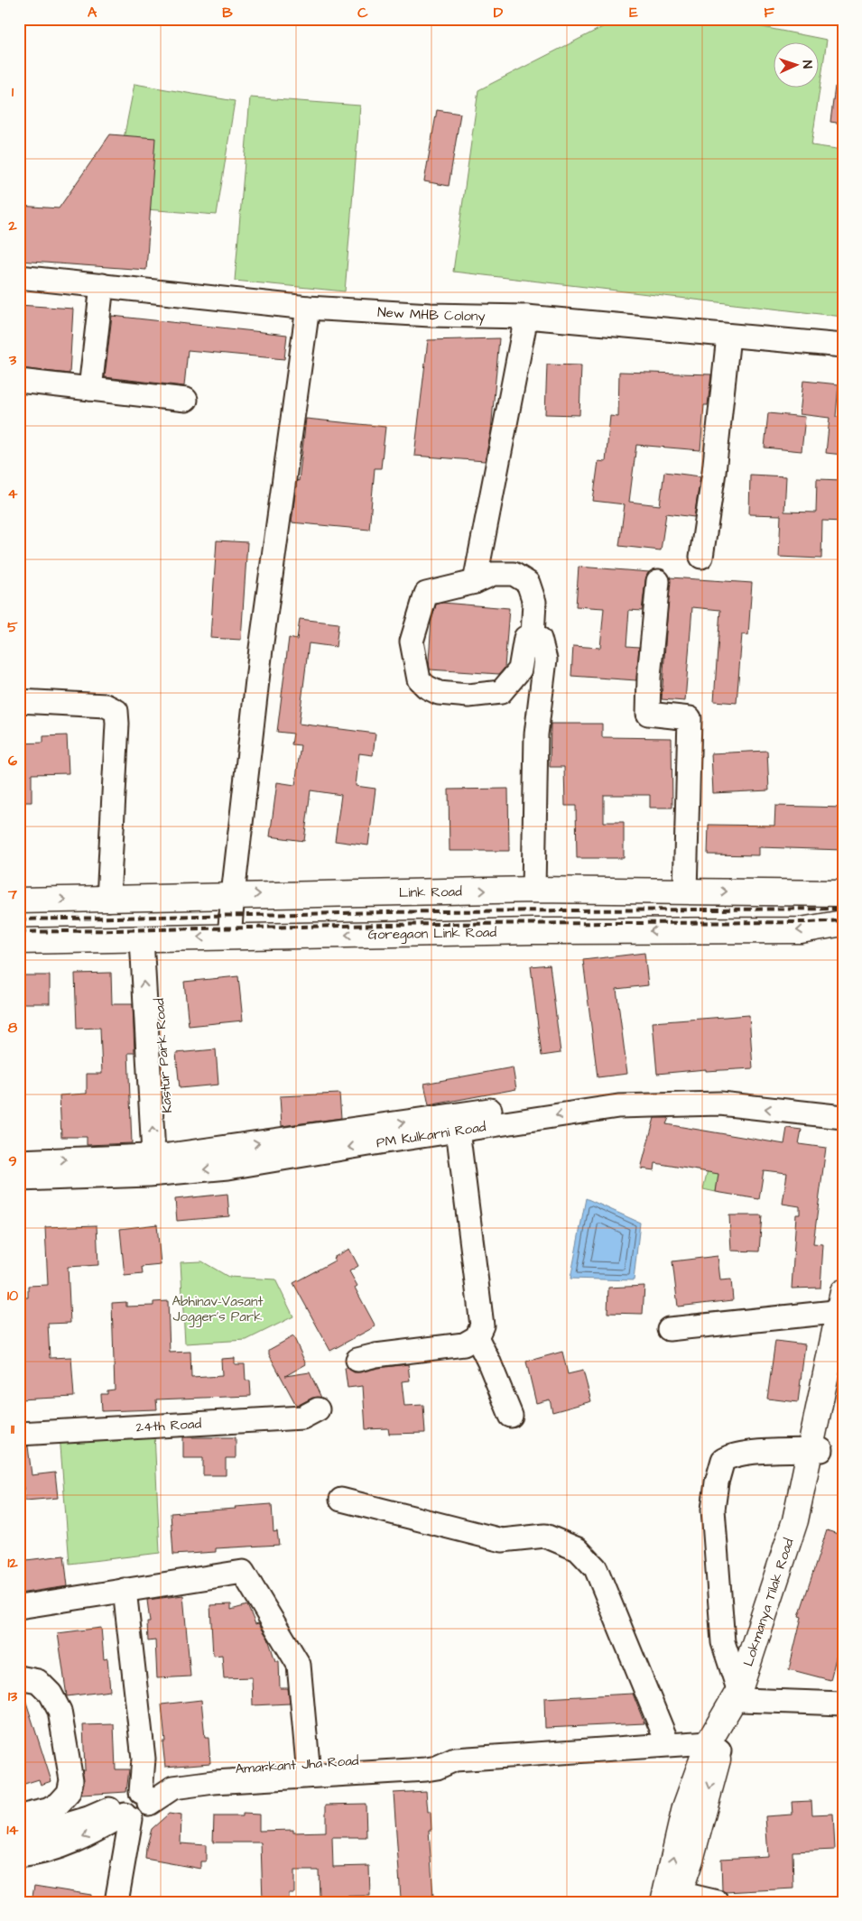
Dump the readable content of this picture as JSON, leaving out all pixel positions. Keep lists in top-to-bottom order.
{
  "streets": {
    "main road": ["Link Road", "Goregaon Link Road", "Lokmanya Tilak Road"],
    "street": [
      "New MHB Colony",
      "Kastur Park Road",
      "PM Kulkarni Road",
      "24th Road",
      "Amarkant Jha Road"
    ]
  },
  "crossings": [
    ["Goregaon Link Road", "Kastur Park Road"],
    ["Kastur Park Road", "PM Kulkarni Road"],
    ["Lokmanya Tilak Road", "Amarkant Jha Road"]
  ],
  "one_way": ["Link Road", "Goregaon Link Road"],
  "parks": ["Abhinav-Vasant Jogger's Park"],
  "north": "right",
  "grid": {
    "columns": [
      "A",
      "B",
      "C",
      "D",
      "E",
      "F"
    ],
    "rows": [
      "1",
      "2",
      "3",
      "4",
      "5",
      "6",
      "7",
      "8",
      "9",
      "10",
      "11",
      "12",
      "13",
      "14"
    ]
  }
}
